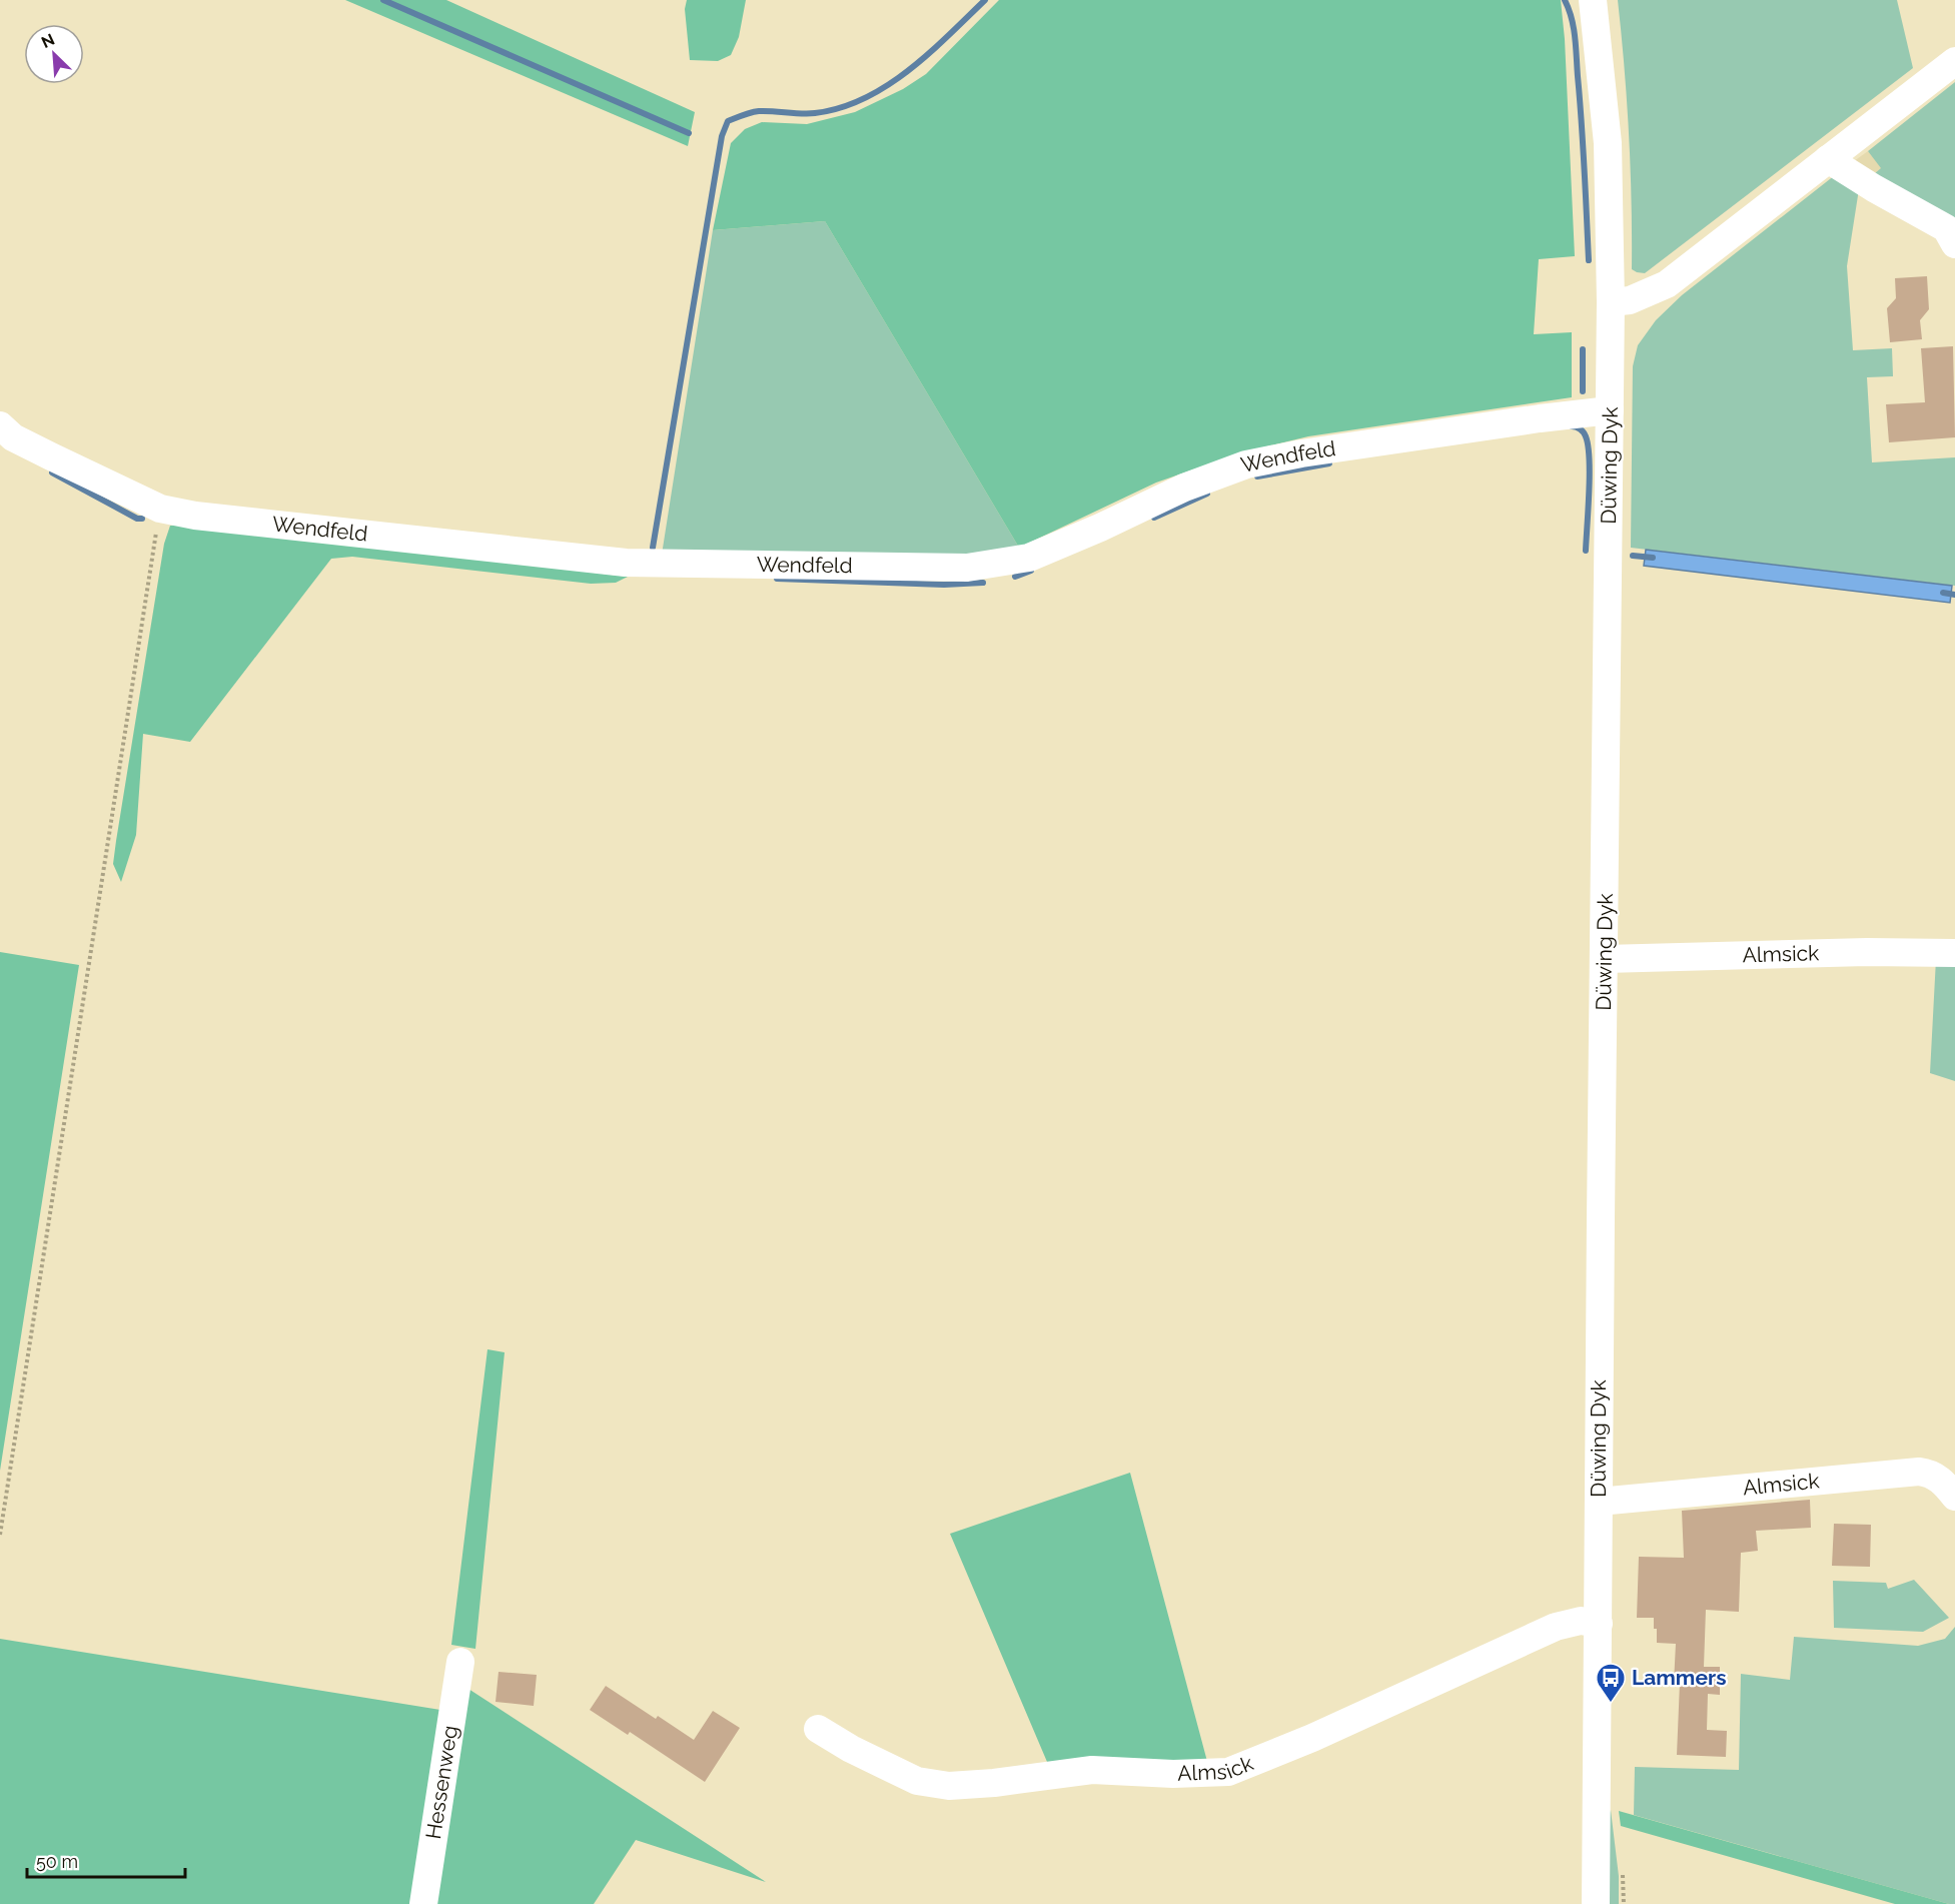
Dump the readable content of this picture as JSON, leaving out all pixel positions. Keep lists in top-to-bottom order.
{
  "streets": {
    "street": [
      "Wendfeld",
      "Düwing Dyk",
      "Almsick",
      "Hessenweg"
    ]
  },
  "crossings": [
    ["Wendfeld", "Düwing Dyk"],
    ["Düwing Dyk", "Almsick"]
  ],
  "places": {
    "bus stop": ["Lammers"]
  },
  "scale_bar": "50 m",
  "north": "top left"
}
